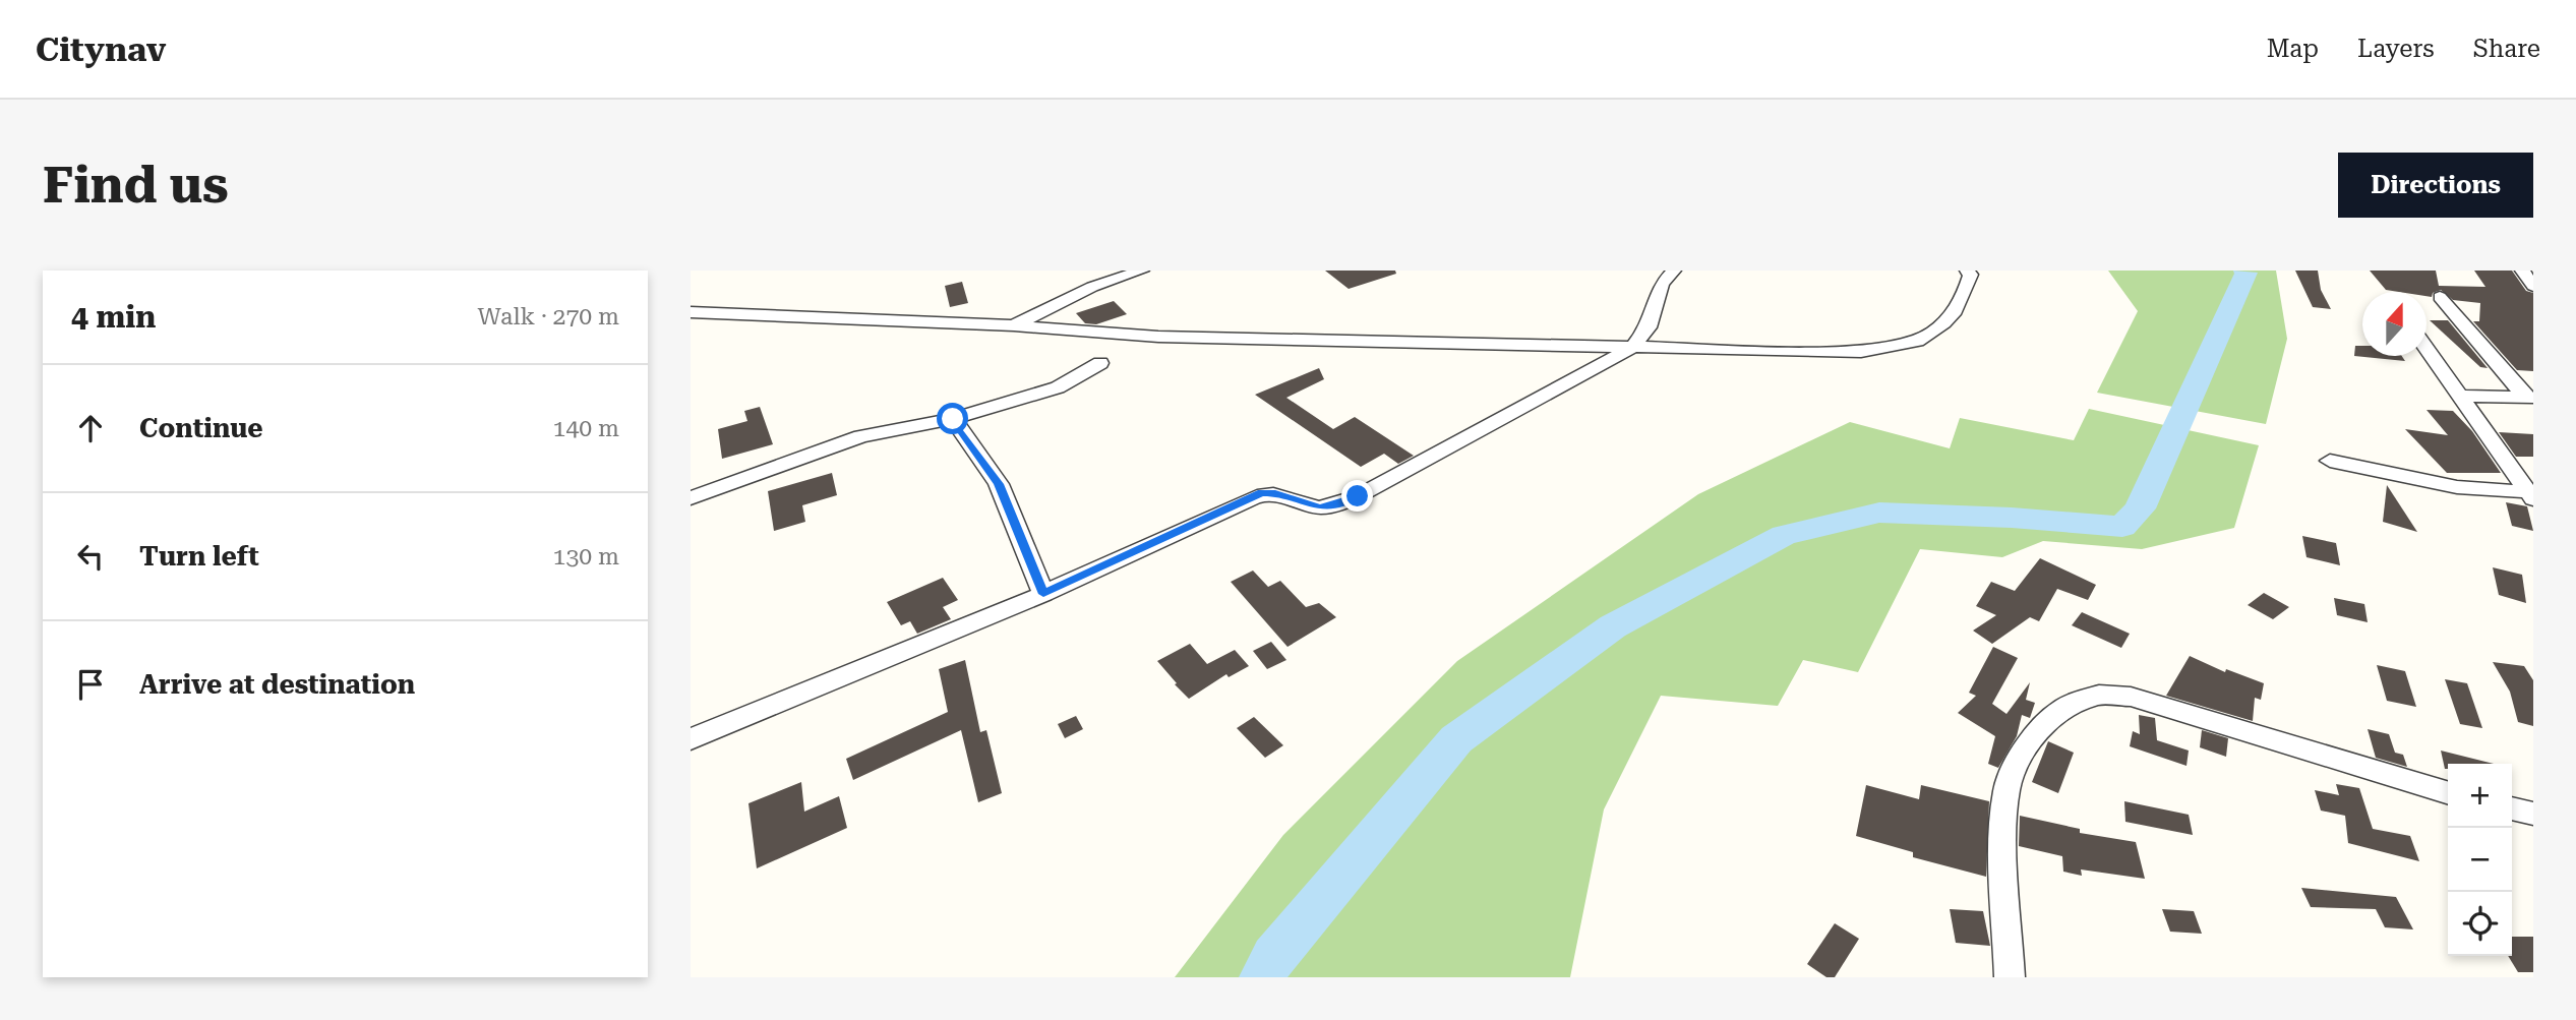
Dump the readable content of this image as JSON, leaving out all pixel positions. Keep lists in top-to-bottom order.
{
  "north": "top",
  "page": {
    "header": "Citynav",
    "nav": ["Map", "Layers", "Share"],
    "buttons": "Directions",
    "title": "Find us",
    "heading": ["4 min", "Walk · 270 m"],
    "list": [
      ["Continue", "140 m"],
      ["Turn left", "130 m"],
      "Arrive at destination"
    ],
    "map_buttons": ["+", "−"]
  }
}
